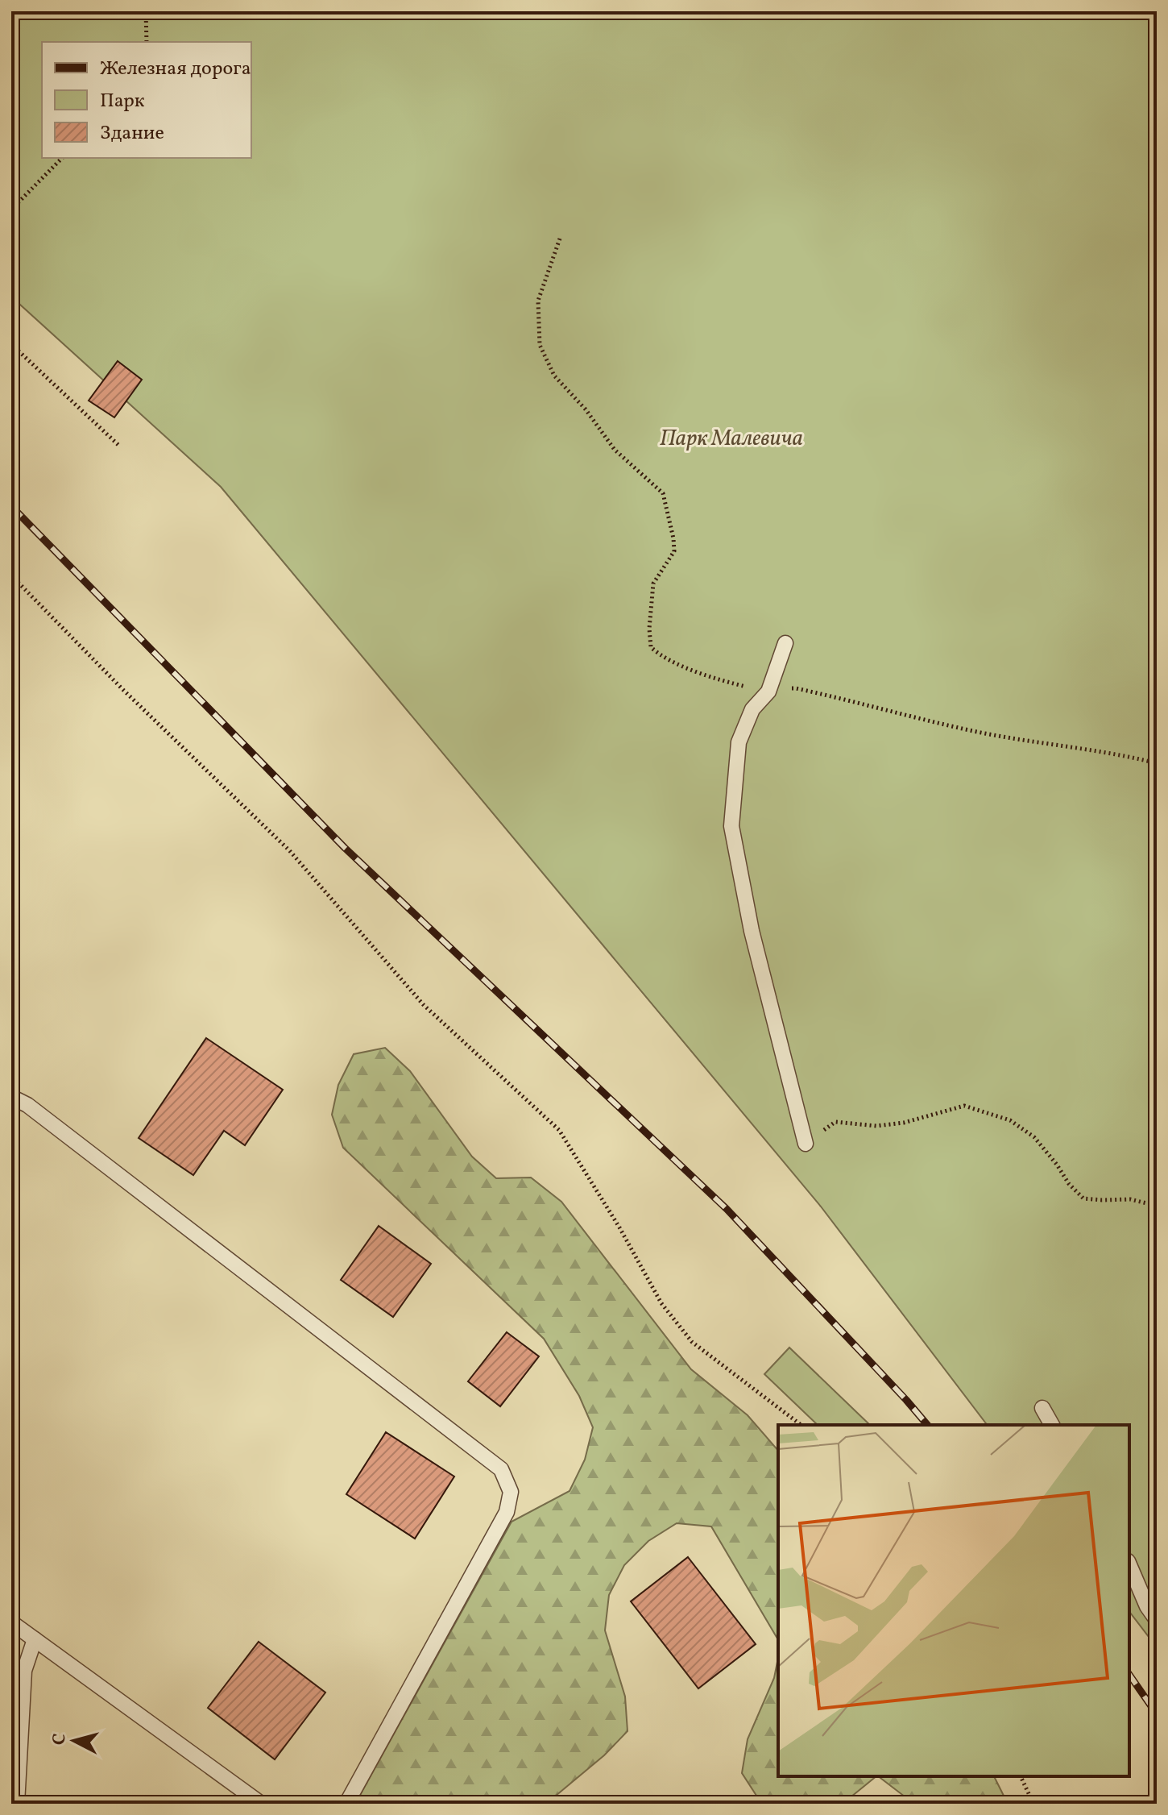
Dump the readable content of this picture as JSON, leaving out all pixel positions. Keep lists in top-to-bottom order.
{
  "parks": ["Парк Малевича"],
  "legend": ["Железная дорога", "Парк", "Здание"],
  "north": "left"
}
